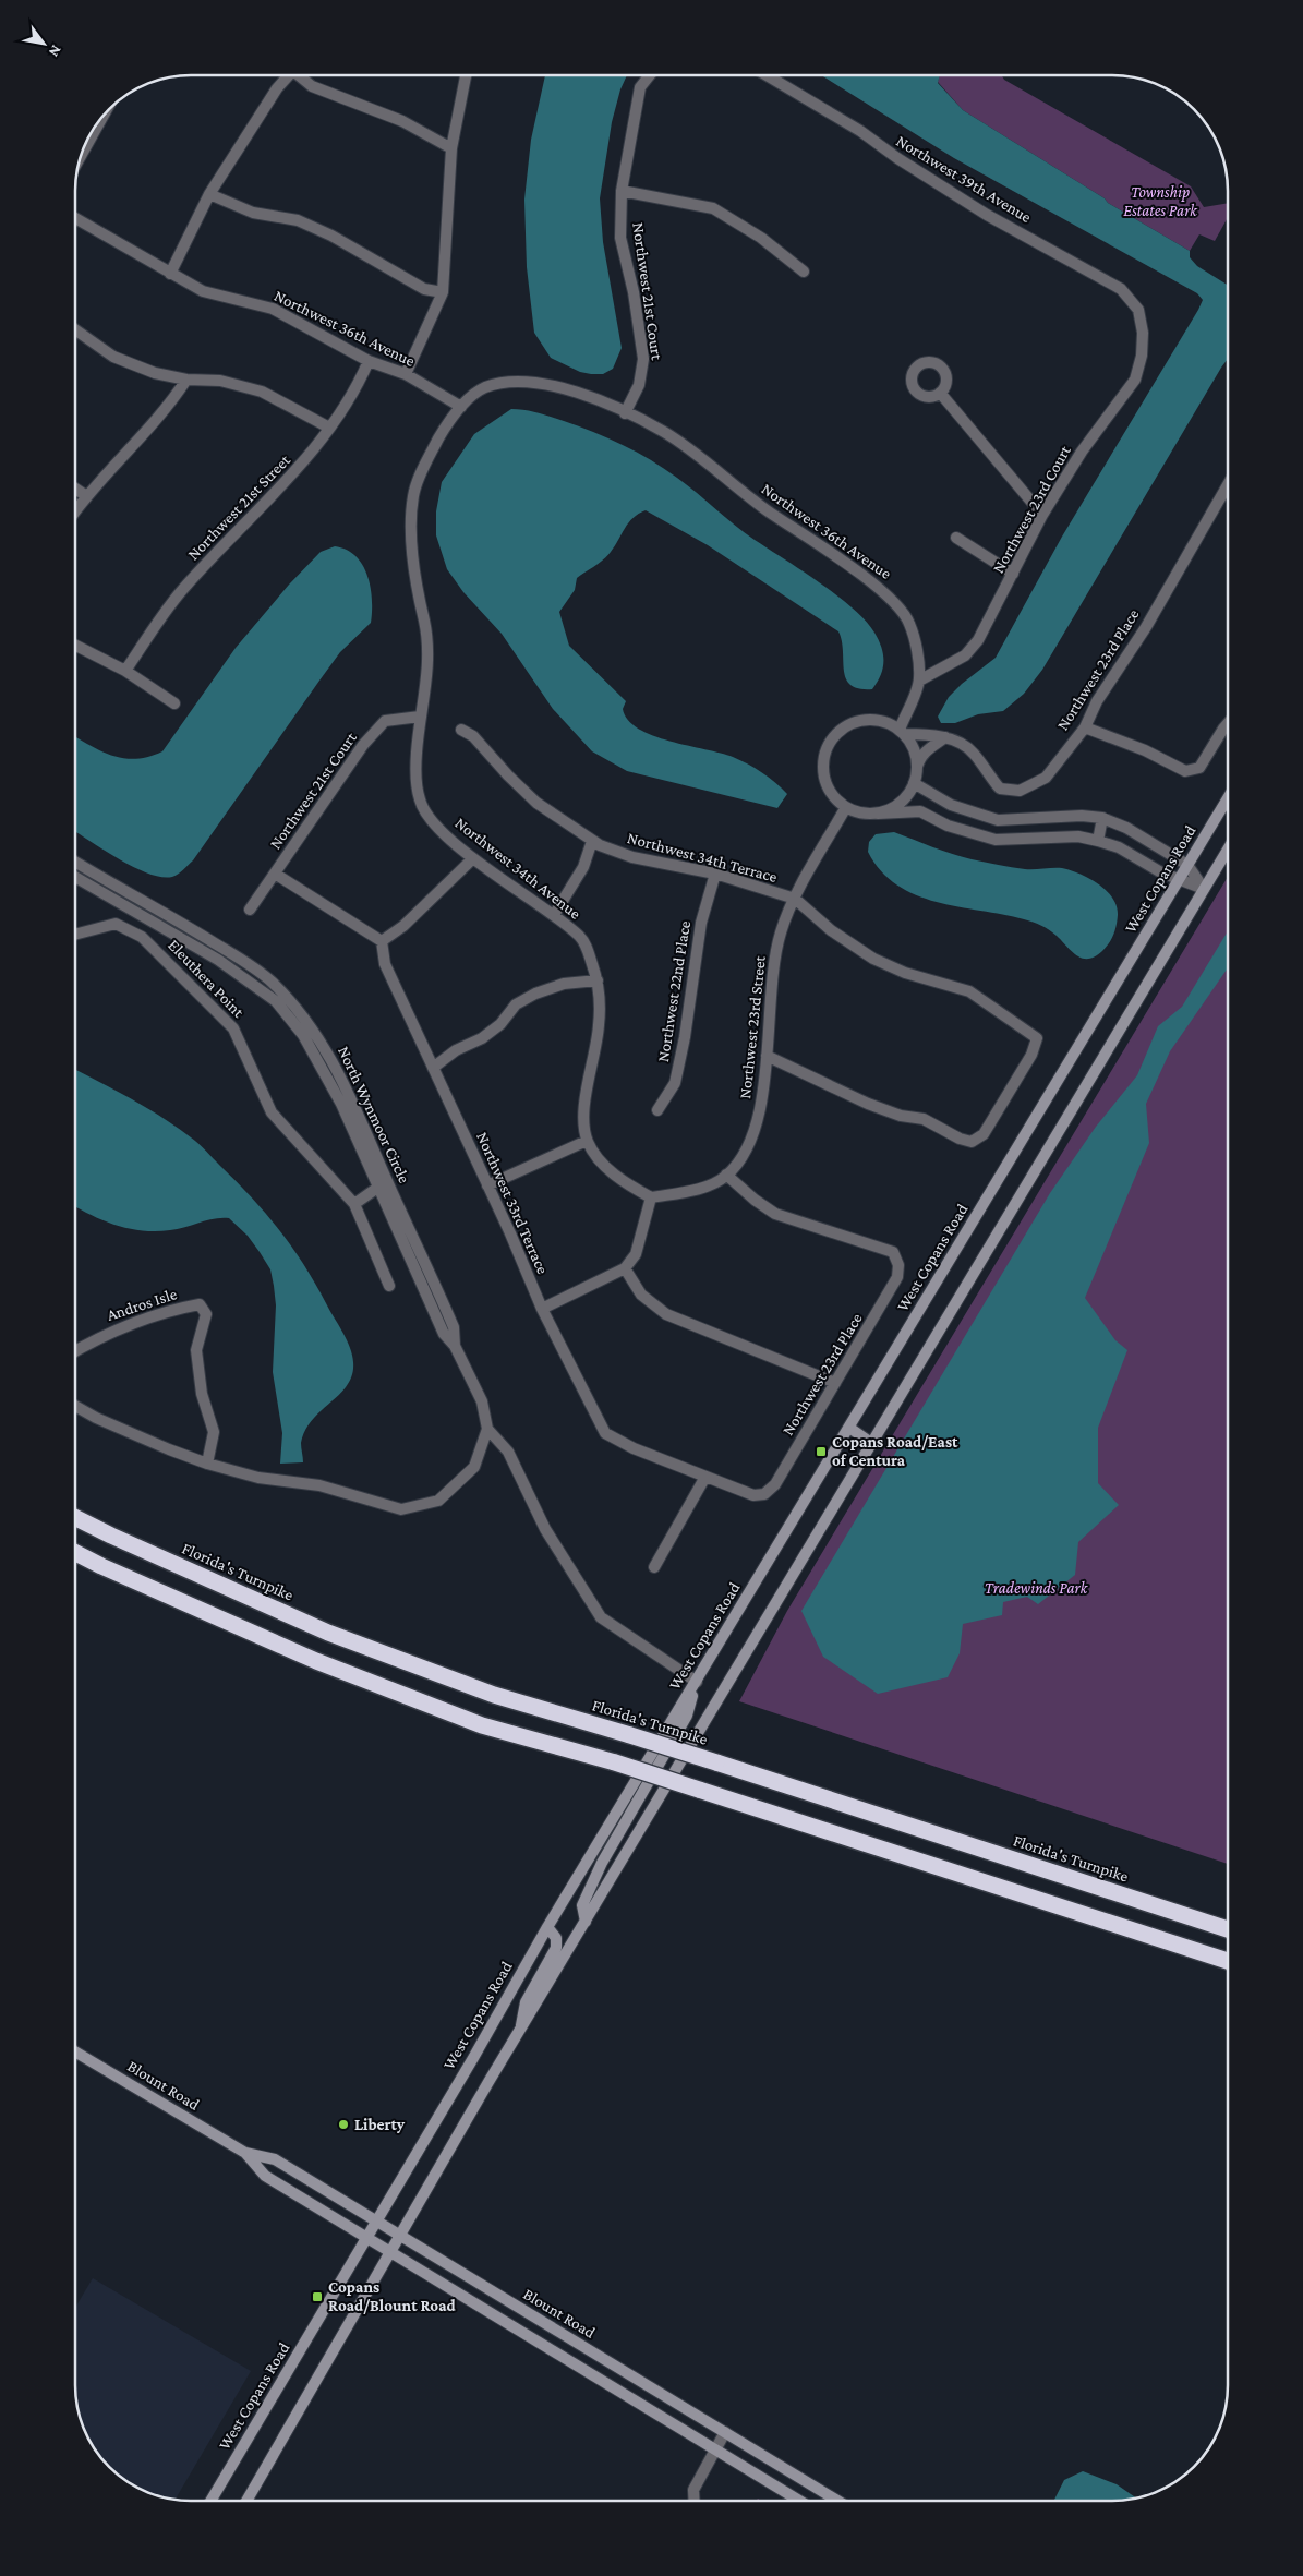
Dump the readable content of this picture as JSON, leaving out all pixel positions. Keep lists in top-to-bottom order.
{
  "streets": {
    "highway": ["Florida's Turnpike"],
    "main road": ["West Copans Road", "Blount Road"],
    "street": [
      "Northwest 39th Avenue",
      "Northwest 21st Court",
      "Northwest 36th Avenue",
      "Northwest 21st Street",
      "Northwest 23rd Court",
      "Northwest 23rd Place",
      "Northwest 34th Terrace",
      "Northwest 34th Avenue",
      "Eleuthera Point",
      "Northwest 22nd Place",
      "Northwest 23rd Street",
      "North Wynmoor Circle",
      "Northwest 33rd Terrace",
      "Andros Isle"
    ]
  },
  "crossings": [
    ["Northwest 39th Avenue", "Northwest 23rd Court"],
    ["Northwest 21st Court", "Northwest 36th Avenue"],
    ["Northwest 21st Court", "Northwest 34th Avenue"],
    ["Northwest 36th Avenue", "Northwest 21st Street"],
    ["Northwest 36th Avenue", "Northwest 23rd Court"],
    ["Northwest 36th Avenue", "Northwest 23rd Place"],
    ["Northwest 36th Avenue", "Northwest 34th Avenue"],
    ["Northwest 36th Avenue", "Northwest 23rd Street"],
    ["Northwest 23rd Place", "Northwest 23rd Street"],
    ["Northwest 23rd Place", "Northwest 33rd Terrace"],
    ["Northwest 34th Terrace", "Northwest 22nd Place"],
    ["Northwest 34th Terrace", "Northwest 23rd Street"],
    ["West Copans Road", "Blount Road"]
  ],
  "parks": ["Township Estates Park", "Tradewinds Park"],
  "places": {
    "transit": ["Copans Road/East of Centura", "Copans Road/Blount Road"],
    "other": ["Liberty"]
  },
  "north": "bottom right"
}
